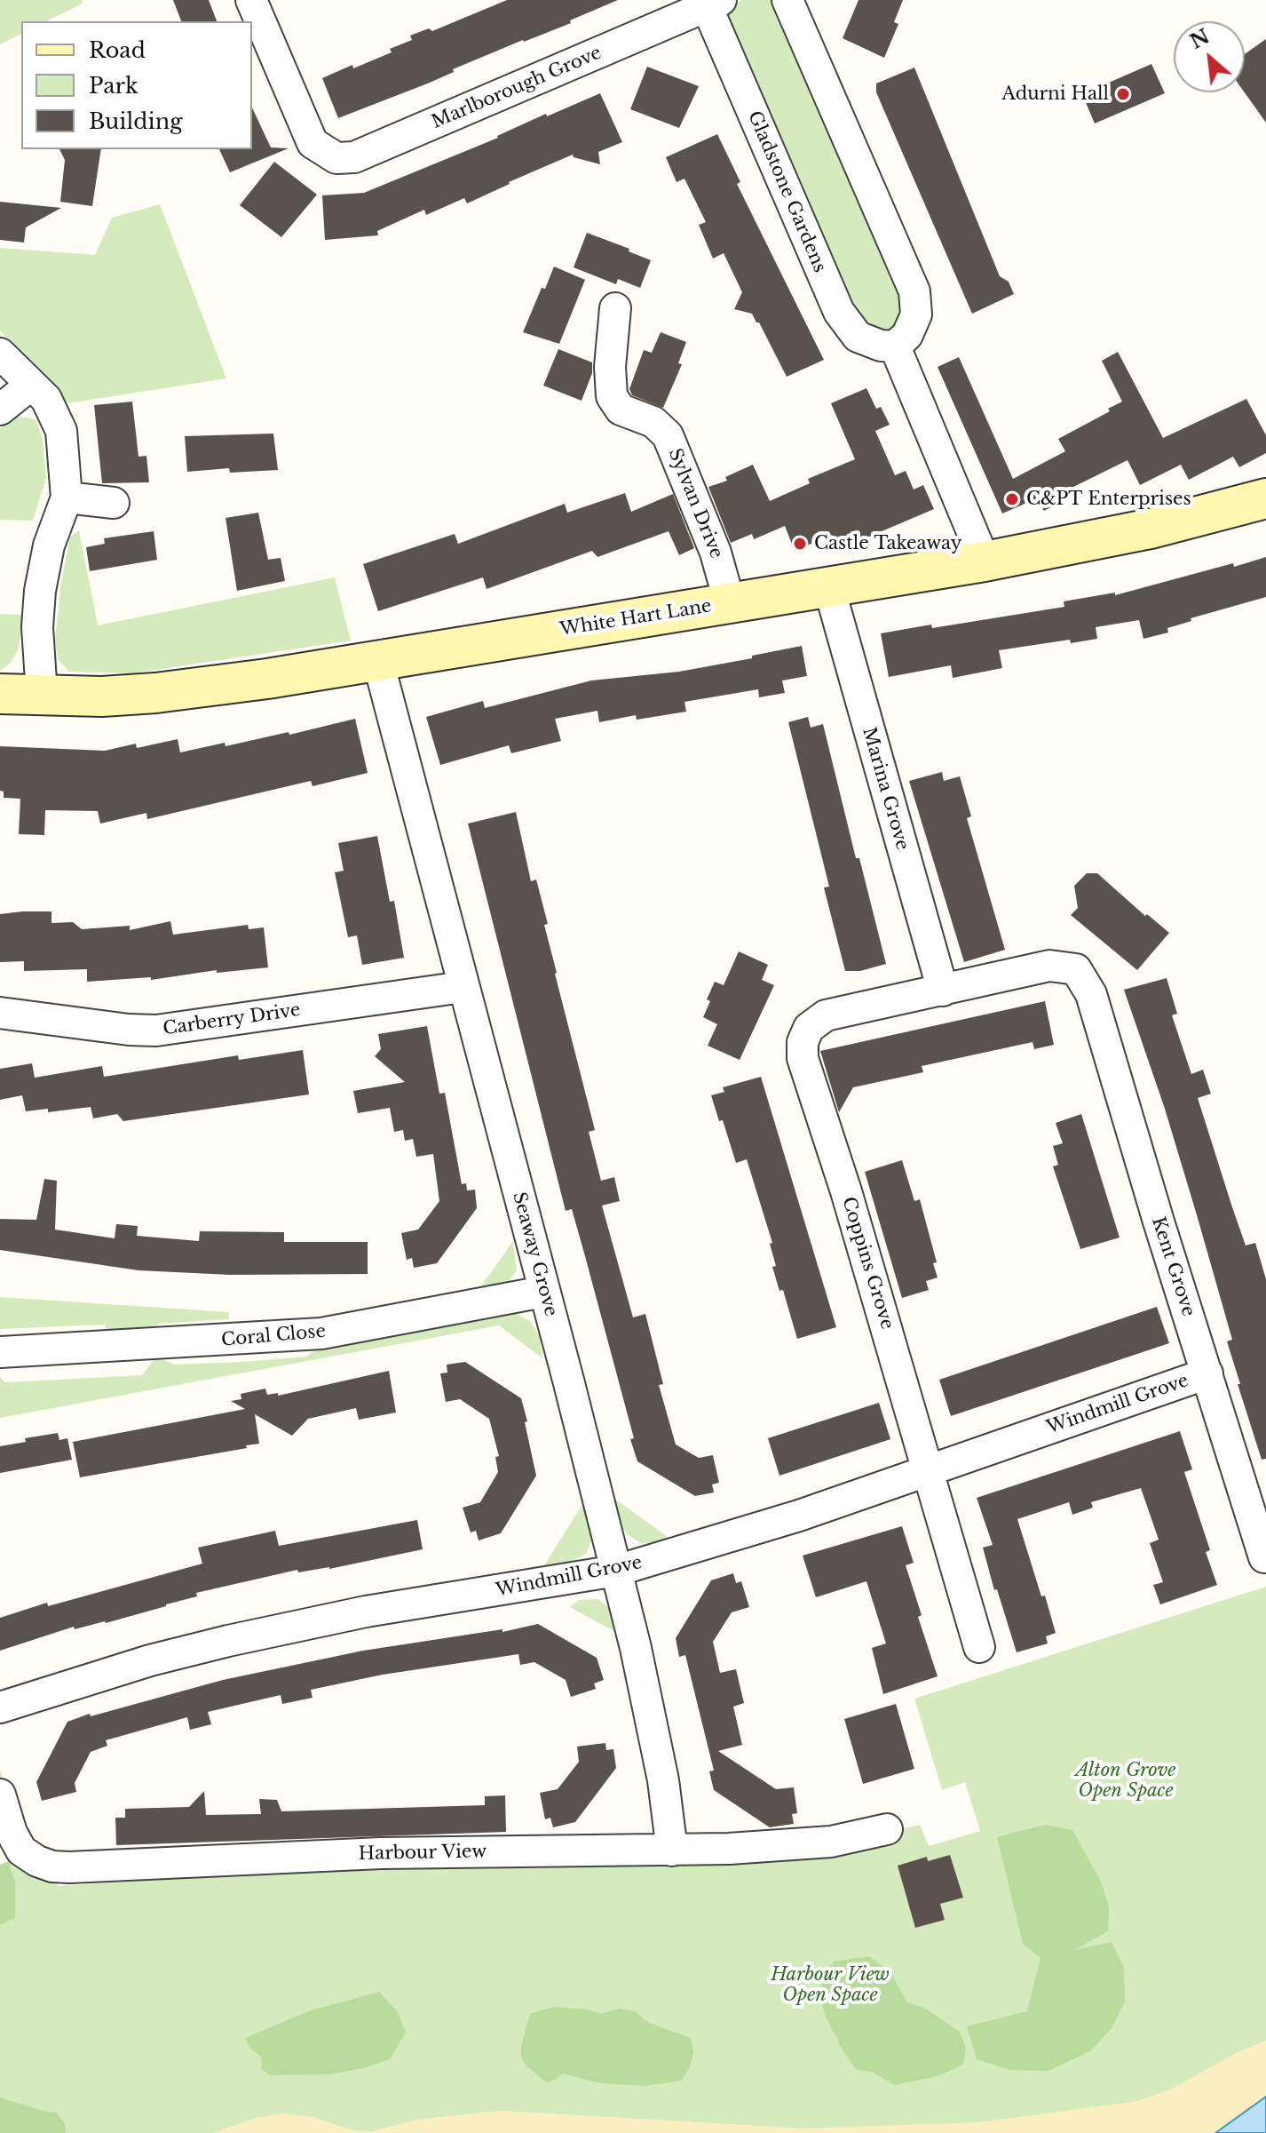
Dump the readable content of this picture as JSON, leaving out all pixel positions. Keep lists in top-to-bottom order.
{
  "streets": {
    "street": [
      "Marlborough Grove",
      "Gladstone Gardens",
      "Sylvan Drive",
      "White Hart Lane",
      "Marina Grove",
      "Carberry Drive",
      "Seaway Grove",
      "Coppins Grove",
      "Kent Grove",
      "Coral Close",
      "Windmill Grove",
      "Harbour View"
    ]
  },
  "crossings": [
    ["Marlborough Grove", "Gladstone Gardens"],
    ["Sylvan Drive", "White Hart Lane"],
    ["White Hart Lane", "Marina Grove"],
    ["White Hart Lane", "Seaway Grove"],
    ["Marina Grove", "Coppins Grove"],
    ["Marina Grove", "Kent Grove"],
    ["Carberry Drive", "Seaway Grove"],
    ["Seaway Grove", "Coral Close"],
    ["Seaway Grove", "Windmill Grove"],
    ["Seaway Grove", "Harbour View"],
    ["Coppins Grove", "Kent Grove"],
    ["Coppins Grove", "Windmill Grove"],
    ["Kent Grove", "Windmill Grove"]
  ],
  "parks": ["Alton Grove Open Space", "Harbour View Open Space"],
  "places": ["Adurni Hall", "C&PT Enterprises", "Castle Takeaway"],
  "legend": ["Road", "Park", "Building"],
  "north": "top left"
}
